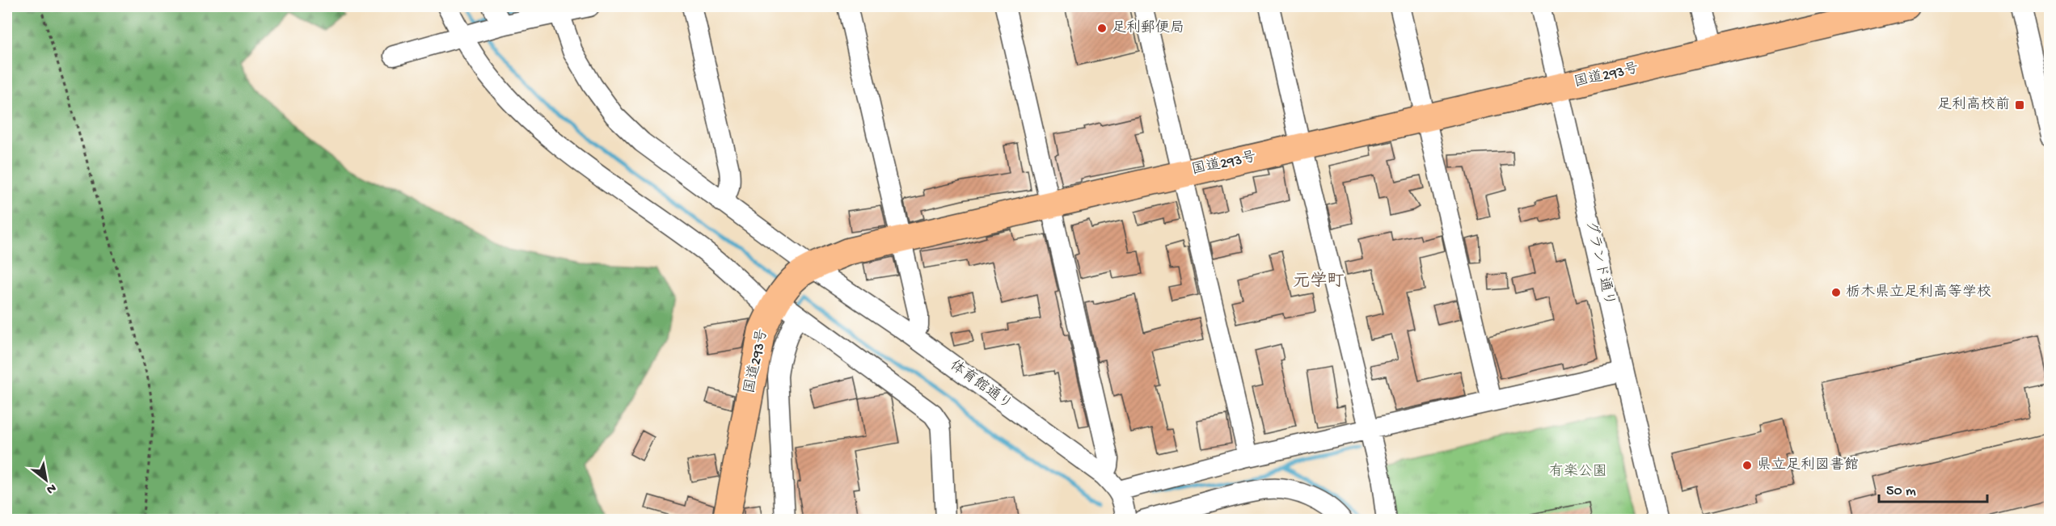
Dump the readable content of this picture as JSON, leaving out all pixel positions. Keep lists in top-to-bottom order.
{
  "streets": {
    "highway": ["国道293号"],
    "street": ["グランド通り", "体育館通り"]
  },
  "crossings": [
    ["国道293号", "グランド通り"],
    ["国道293号", "体育館通り"]
  ],
  "districts": ["元学町"],
  "parks": ["有楽公園"],
  "places": {
    "other": ["足利郵便局", "栃木県立足利高等学校", "県立足利図書館"],
    "transit": ["足利高校前"]
  },
  "scale_bar": "50 m",
  "north": "bottom right"
}
